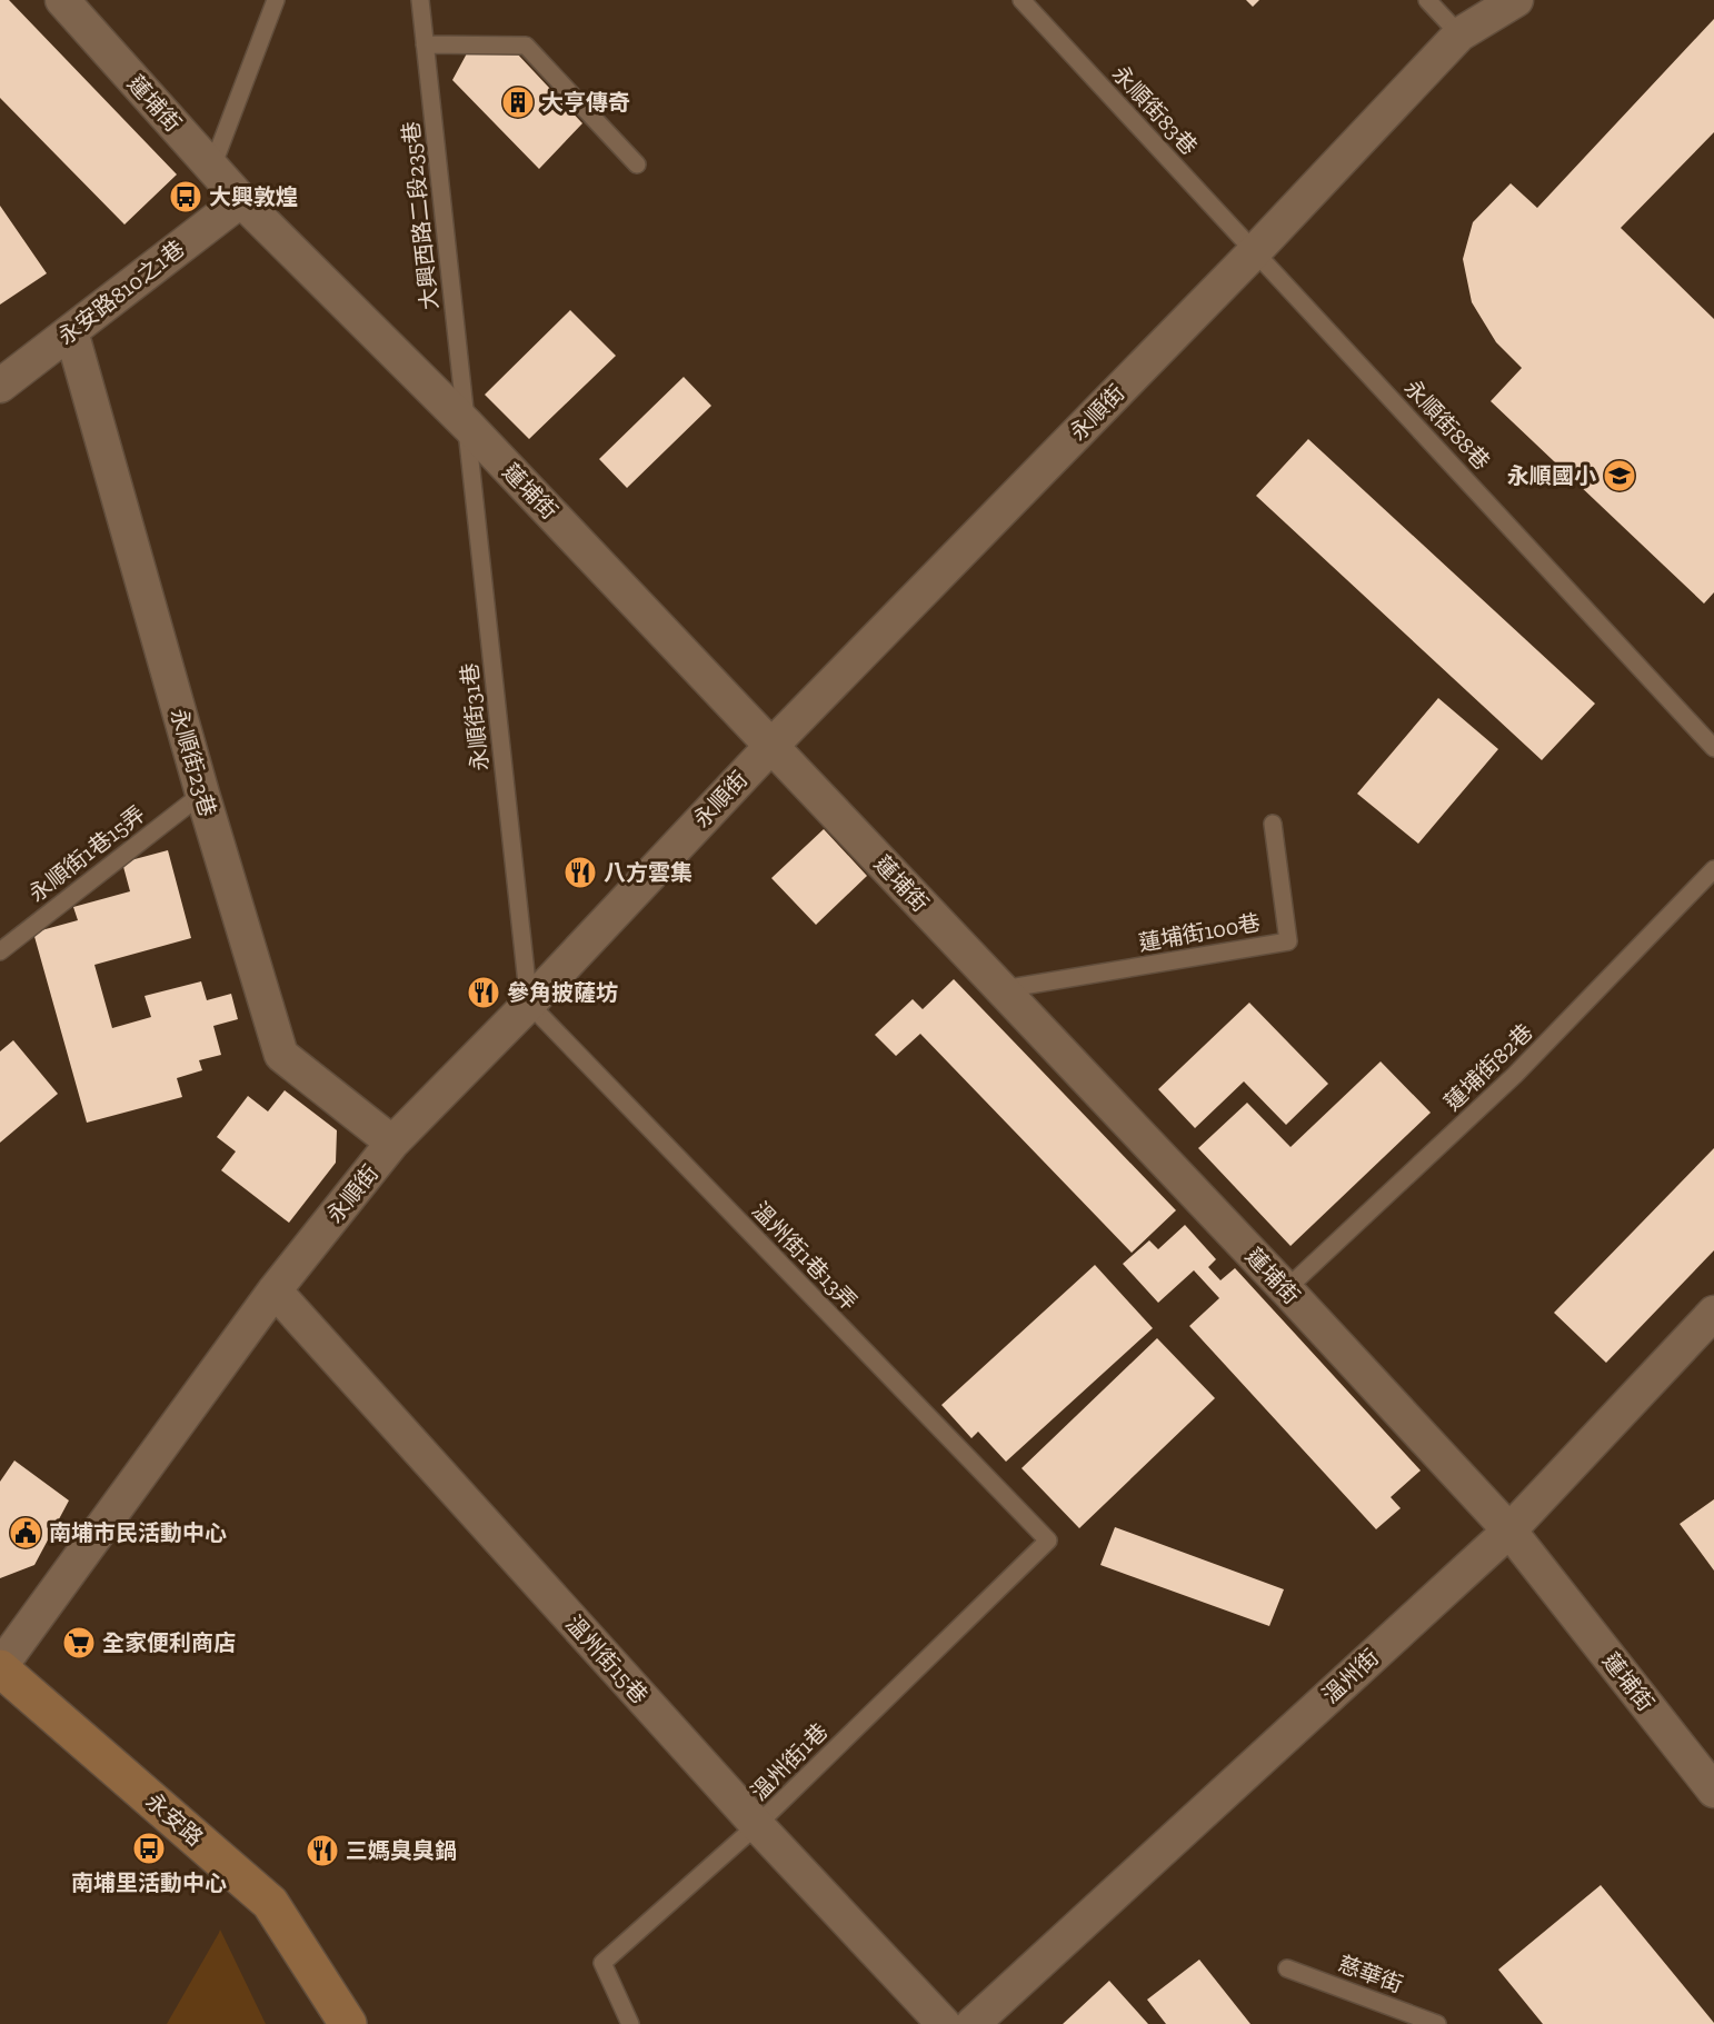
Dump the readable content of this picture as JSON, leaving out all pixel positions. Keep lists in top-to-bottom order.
{
  "streets": {
    "main road": ["永安路"],
    "street": [
      "蓮埔街",
      "永安路810之1巷",
      "永順街",
      "永順街23巷",
      "溫州街15巷",
      "溫州街"
    ],
    "lane": [
      "永順街83巷",
      "大興西路二段235巷",
      "永順街88巷",
      "永順街31巷",
      "永順街1巷15弄",
      "蓮埔街100巷",
      "蓮埔街82巷",
      "溫州街1巷13弄",
      "溫州街1巷",
      "慈華街"
    ]
  },
  "crossings": [
    ["蓮埔街", "大興西路二段235巷"],
    ["蓮埔街", "永安路810之1巷"],
    ["蓮埔街", "永順街"],
    ["蓮埔街", "永順街31巷"],
    ["蓮埔街", "蓮埔街100巷"],
    ["蓮埔街", "蓮埔街82巷"],
    ["蓮埔街", "溫州街"],
    ["永順街83巷", "永順街"],
    ["永順街83巷", "永順街88巷"],
    ["大興西路二段235巷", "永順街31巷"],
    ["永安路810之1巷", "永順街23巷"],
    ["永順街", "永順街88巷"],
    ["永順街", "永順街31巷"],
    ["永順街", "永順街23巷"],
    ["永順街", "溫州街1巷13弄"],
    ["永順街", "溫州街15巷"],
    ["永順街", "永安路"],
    ["永順街31巷", "溫州街1巷13弄"],
    ["永順街23巷", "永順街1巷15弄"],
    ["溫州街1巷13弄", "溫州街1巷"],
    ["溫州街15巷", "溫州街1巷"]
  ],
  "places": {
    "building": ["大亨傳奇"],
    "bus stop": ["大興敦煌", "南埔里活動中心"],
    "school or university": ["永順國小"],
    "restaurant": ["八方雲集", "參角披薩坊", "三媽臭臭鍋"],
    "public building": ["南埔市民活動中心"],
    "supermarket": ["全家便利商店"]
  }
}
